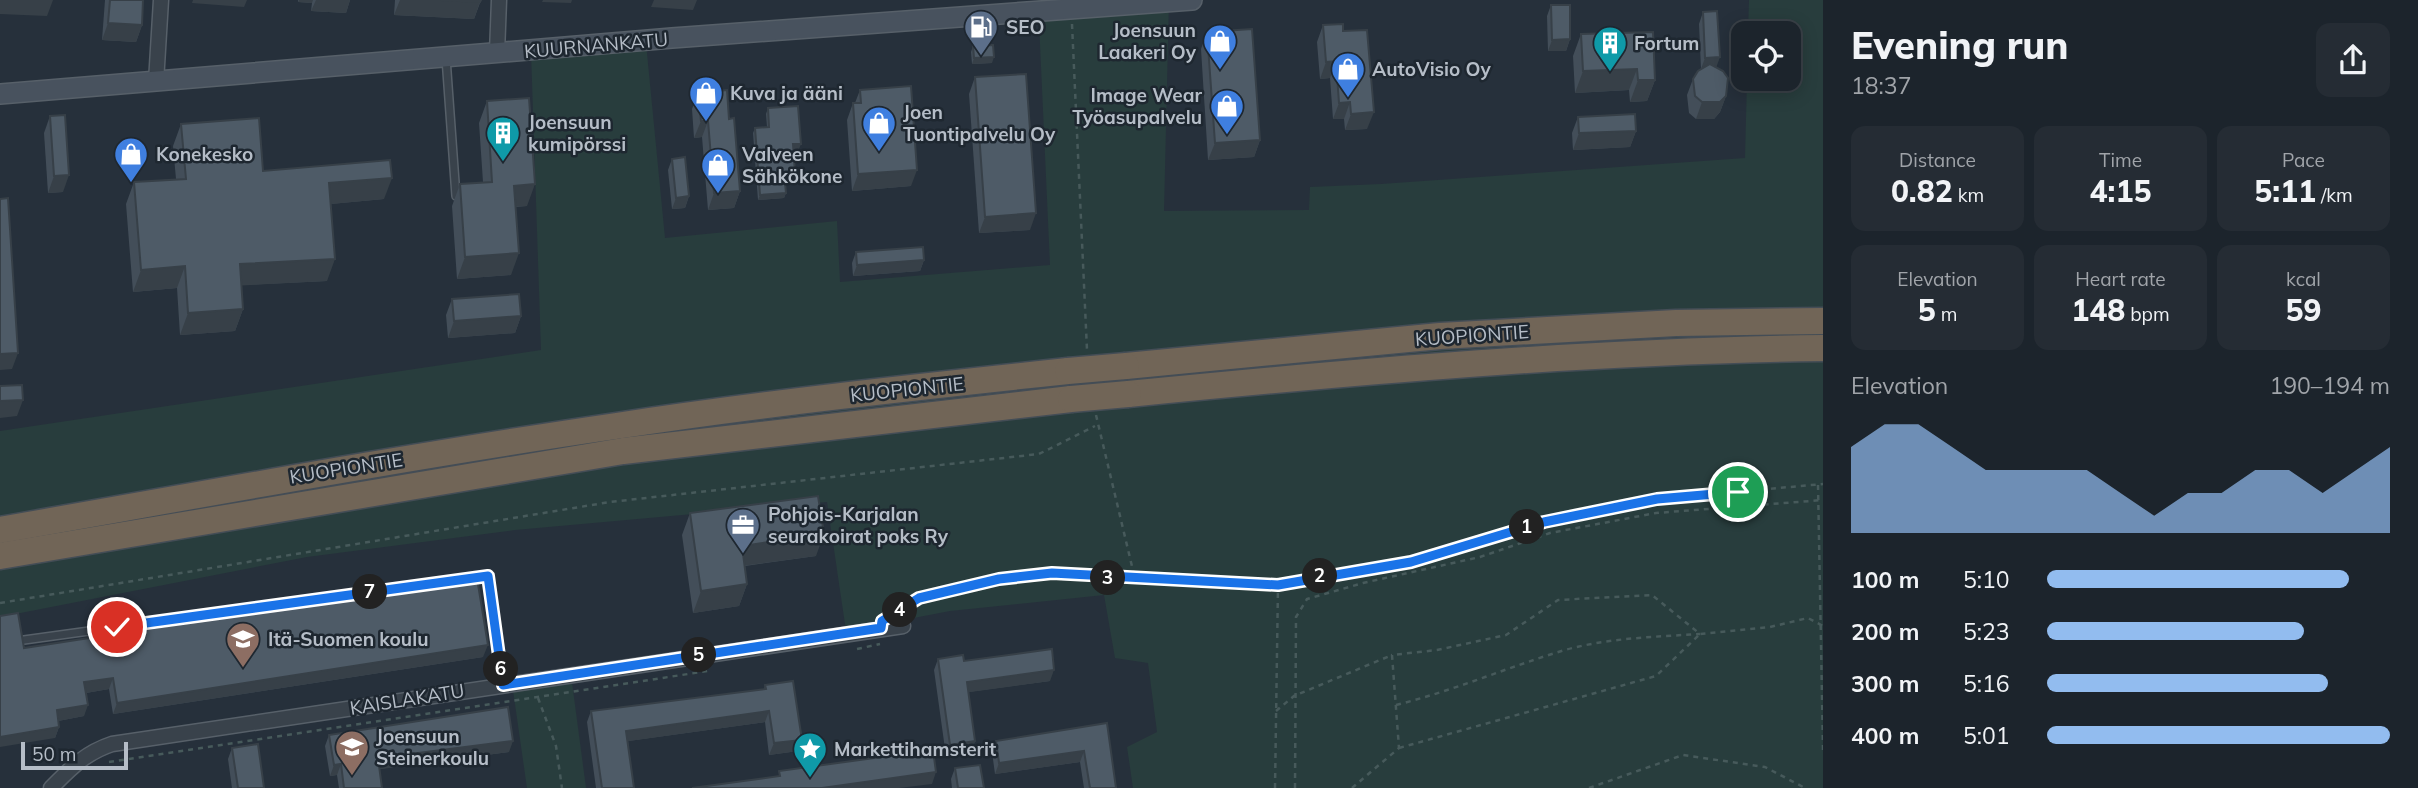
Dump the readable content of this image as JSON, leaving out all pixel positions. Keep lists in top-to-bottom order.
{
  "streets": {
    "highway": ["KUOPIONTIE"],
    "street": ["KUURNANKATU", "KAISLAKATU"]
  },
  "places": {
    "fuel station": ["SEO"],
    "shop": [
      "Joensuun Laakeri Oy",
      "AutoVisio Oy",
      "Kuva ja ääni",
      "Image Wear Työasupalvelu",
      "Joen Tuontipalvelu Oy",
      "Konekesko",
      "Valveen Sähkökone"
    ],
    "building": ["Fortum", "Joensuun kumipörssi"],
    "office": ["Pohjois-Karjalan seurakoirat poks Ry"],
    "school or university": ["Itä-Suomen koulu", "Joensuun Steinerkoulu"],
    "place": ["Markettihamsterit"]
  },
  "scale_bar": "50 m",
  "page": {
    "heading": ["Evening run", "18:37"],
    "stats": [
      ["Distance", "0.82 km"],
      ["Time", "4:15"],
      ["Pace", "5:11 /km"],
      ["Elevation", "5 m"],
      ["Heart rate", "148 bpm"],
      ["kcal", "59"]
    ],
    "chart": ["Elevation", "190–194 m"],
    "pins": [
      "1",
      "2",
      "3",
      "7",
      "4",
      "5",
      "6"
    ],
    "list": [
      {
        "name": "100 m",
        "note": "5:10"
      },
      {
        "name": "200 m",
        "note": "5:23"
      },
      {
        "name": "300 m",
        "note": "5:16"
      },
      {
        "name": "400 m",
        "note": "5:01"
      }
    ],
    "scale": "50 m"
  }
}
